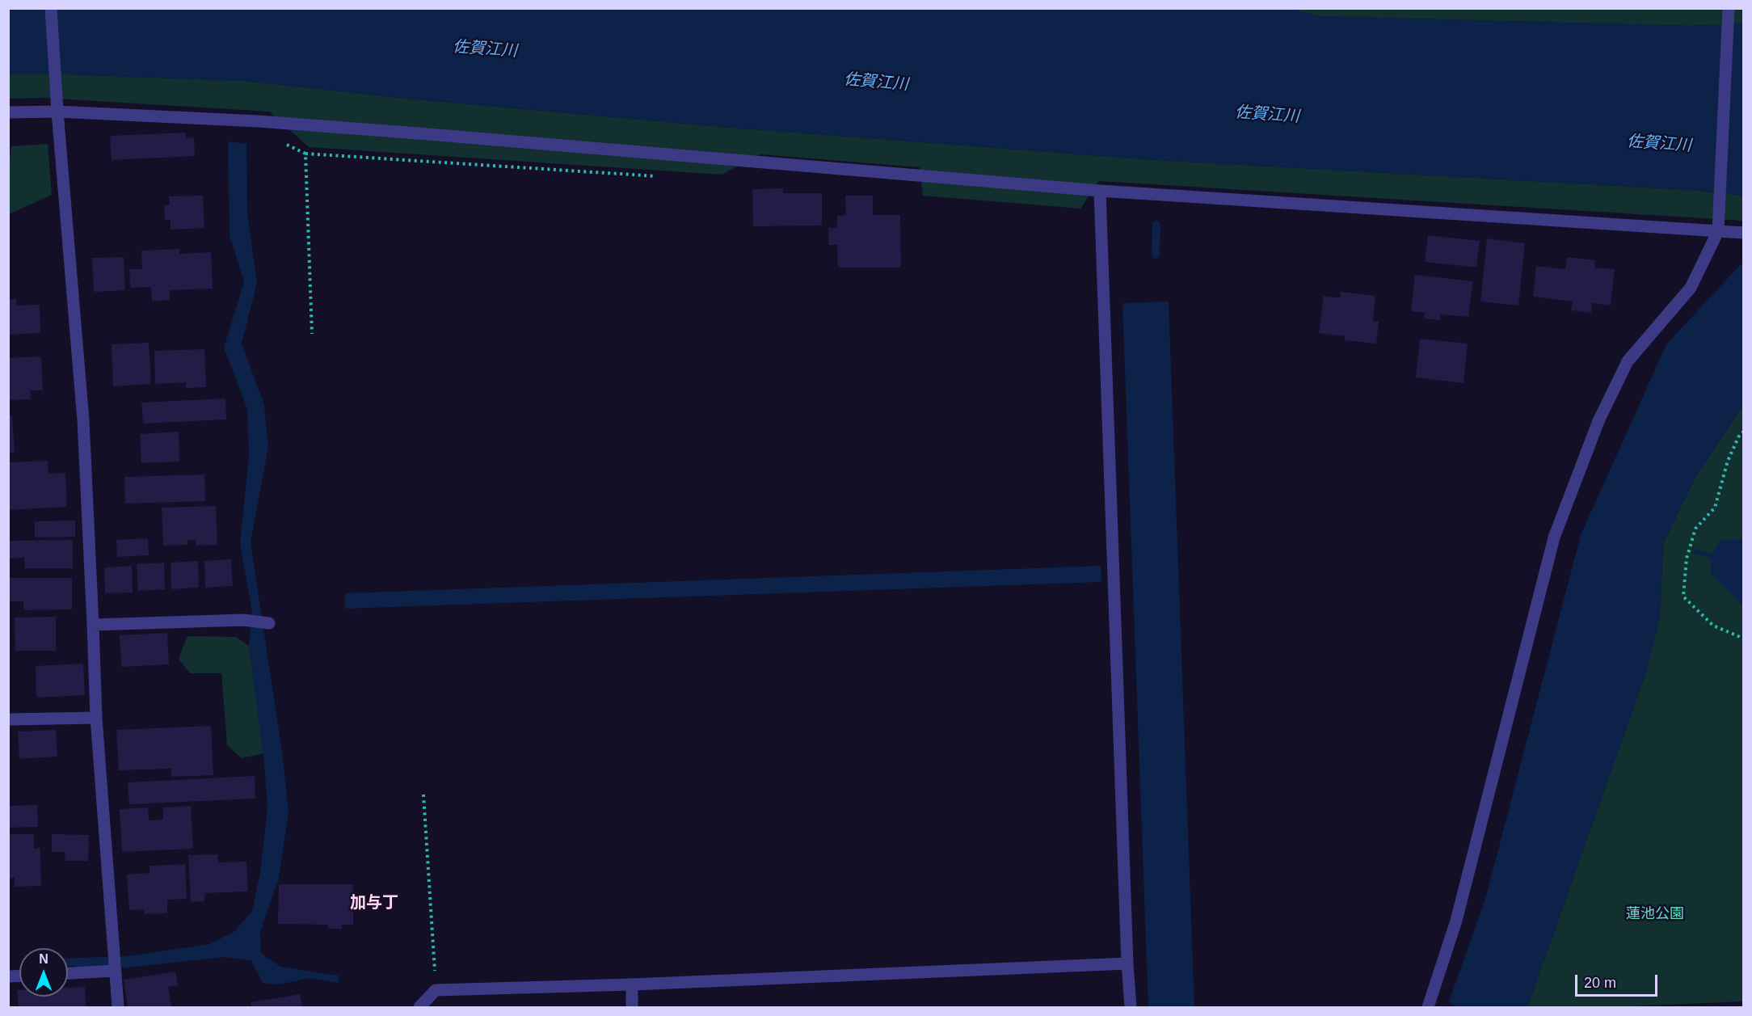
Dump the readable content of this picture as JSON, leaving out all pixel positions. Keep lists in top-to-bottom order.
{
  "districts": ["加与丁"],
  "water": ["佐賀江川"],
  "parks": ["蓮池公園"],
  "scale_bar": "20 m",
  "north": "top"
}
